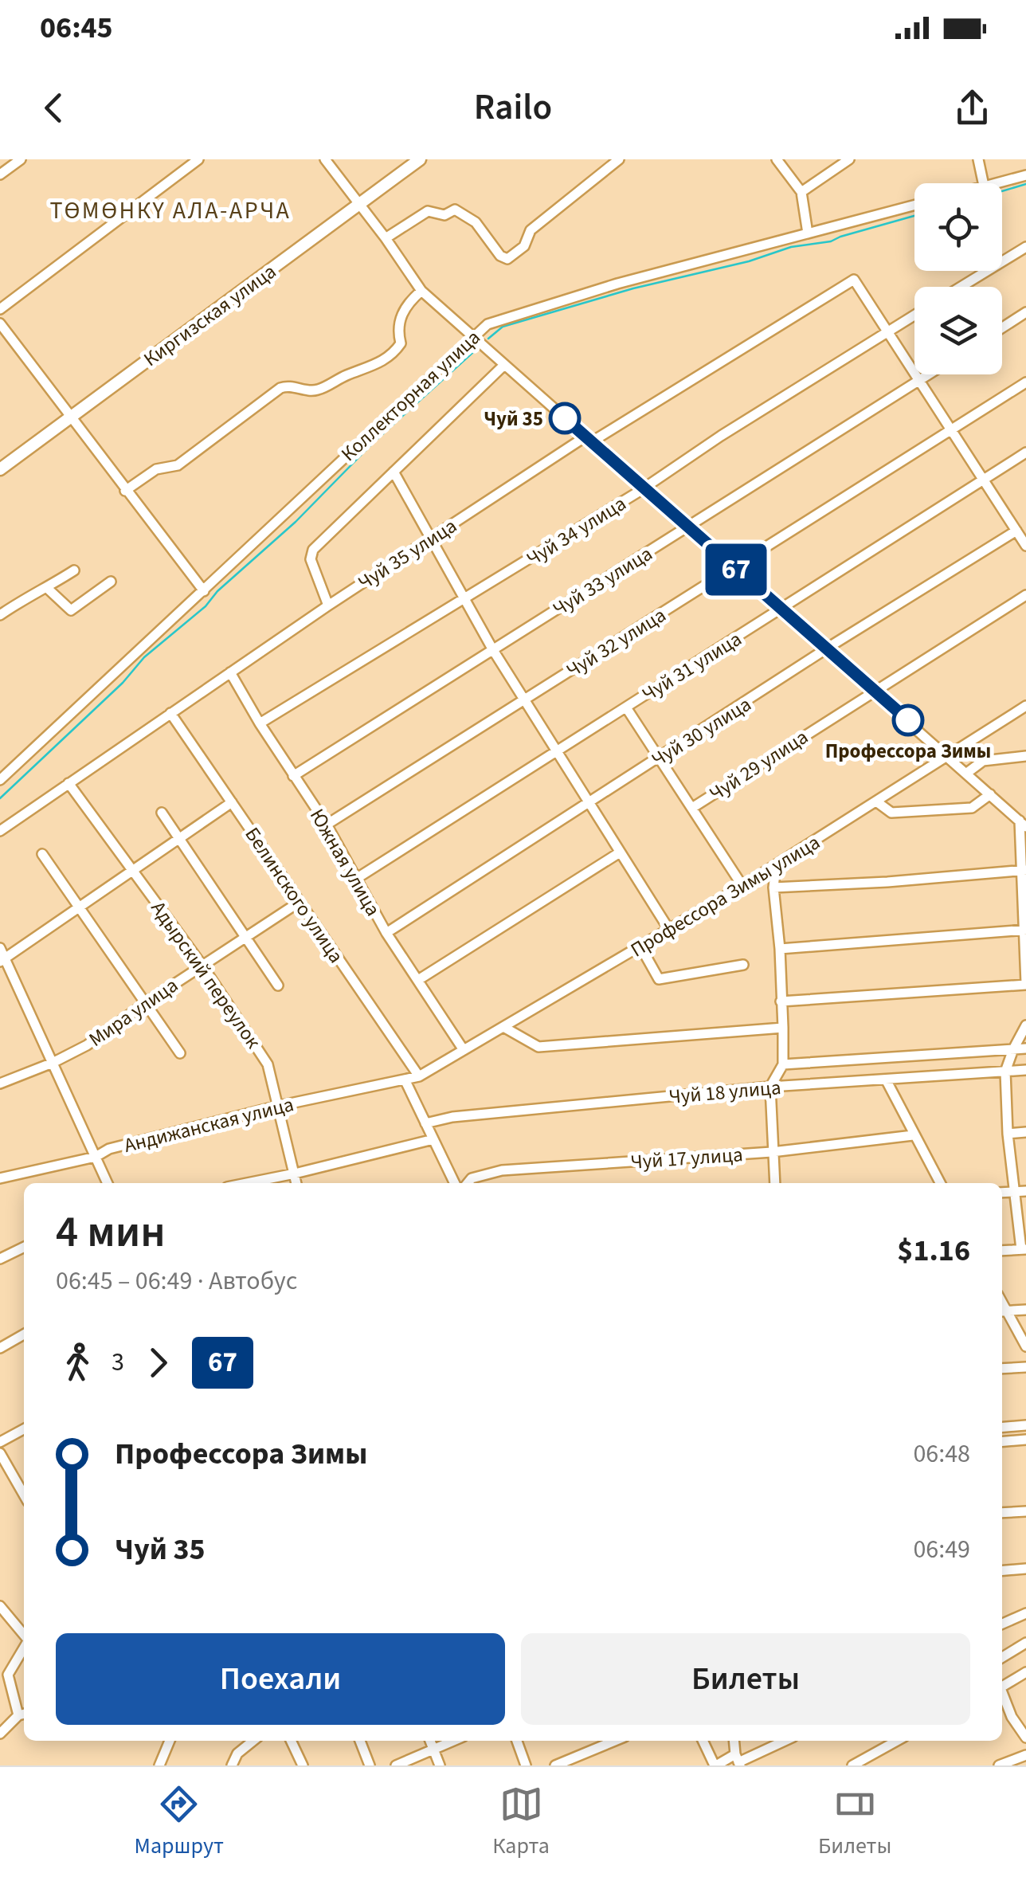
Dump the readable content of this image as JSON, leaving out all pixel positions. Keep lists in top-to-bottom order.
{
  "streets": {
    "main road": ["Киргизская улица"],
    "street": [
      "Коллекторная улица",
      "Чуй 34 улица",
      "Чуй 35 улица",
      "Чуй 33 улица",
      "Чуй 32 улица",
      "Чуй 31 улица",
      "Чуй 30 улица",
      "Чуй 29 улица",
      "Южная улица",
      "Белинского улица",
      "Профессора Зимы улица",
      "Адырский переулок",
      "Мира улица",
      "Чуй 18 улица",
      "Андижанская улица",
      "Чуй 17 улица"
    ]
  },
  "crossings": [
    ["Чуй 34 улица", "Чуй 35 улица"],
    ["Чуй 34 улица", "Южная улица"],
    ["Чуй 35 улица", "Южная улица"],
    ["Чуй 35 улица", "Белинского улица"],
    ["Чуй 35 улица", "Адырский переулок"],
    ["Чуй 33 улица", "Южная улица"],
    ["Чуй 32 улица", "Южная улица"],
    ["Чуй 31 улица", "Южная улица"],
    ["Чуй 30 улица", "Южная улица"],
    ["Южная улица", "Профессора Зимы улица"],
    ["Белинского улица", "Профессора Зимы улица"],
    ["Белинского улица", "Мира улица"],
    ["Белинского улица", "Андижанская улица"],
    ["Профессора Зимы улица", "Андижанская улица"],
    ["Адырский переулок", "Мира улица"],
    ["Адырский переулок", "Андижанская улица"]
  ],
  "districts": ["ТӨМӨНКҮ АЛА-АРЧА"],
  "places": ["Чуй 35", "Профессора Зимы"],
  "lines": ["bus line 67"],
  "page": {
    "status": "06:45",
    "header": "Railo",
    "on_map": "67",
    "heading": ["4 мин", "06:45 – 06:49 · Автобус", "$1.16"],
    "legs": ["3", "67"],
    "list": [
      {
        "name": "Профессора Зимы",
        "value": "06:48"
      },
      {
        "name": "Чуй 35",
        "value": "06:49"
      }
    ],
    "buttons": ["Поехали", "Билеты"],
    "tabs": ["Маршрут", "Карта", "Билеты"]
  }
}
